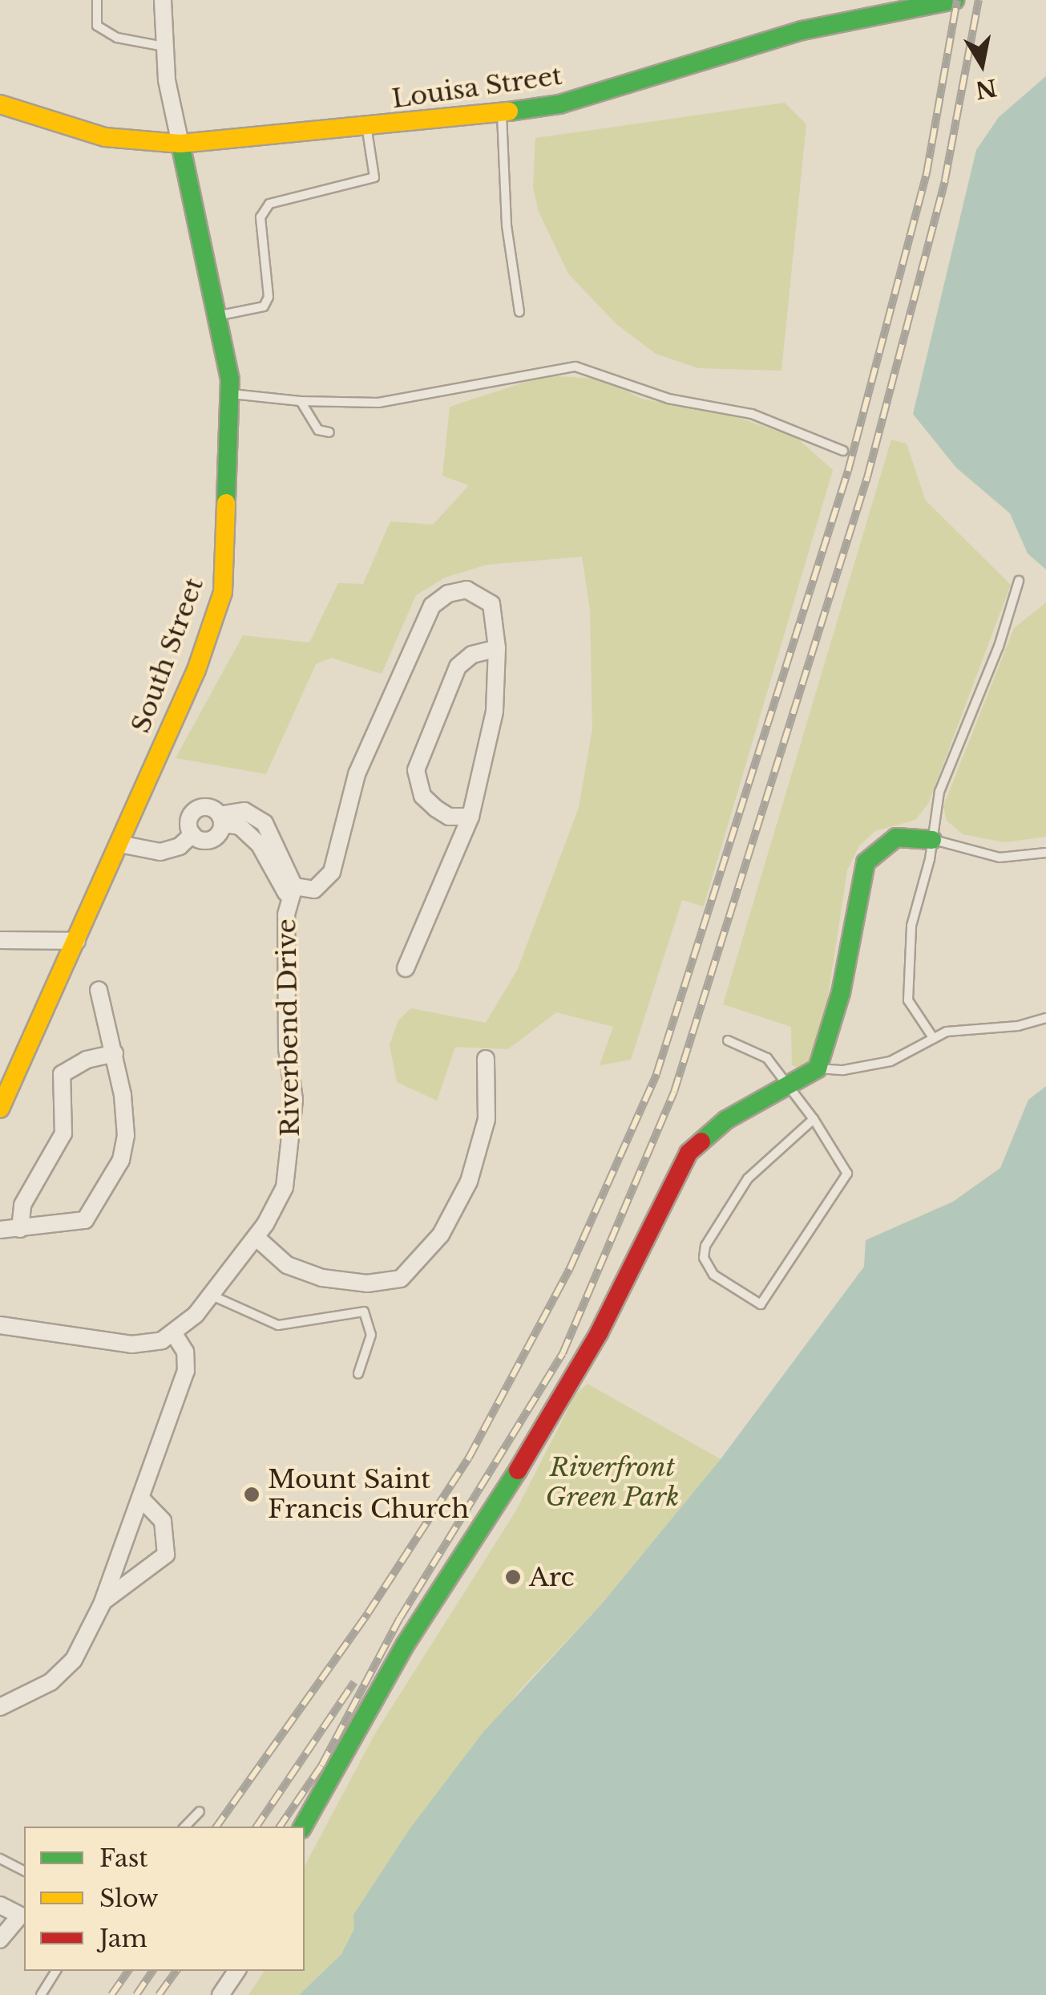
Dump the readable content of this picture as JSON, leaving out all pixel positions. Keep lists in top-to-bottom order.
{
  "streets": {
    "street": ["Louisa Street", "South Street", "Riverbend Drive"]
  },
  "crossings": [
    ["Louisa Street", "South Street"]
  ],
  "parks": ["Riverfront Green Park"],
  "places": ["Mount Saint Francis Church", "Arc"],
  "legend": ["Fast", "Slow", "Jam"],
  "north": "bottom"
}
